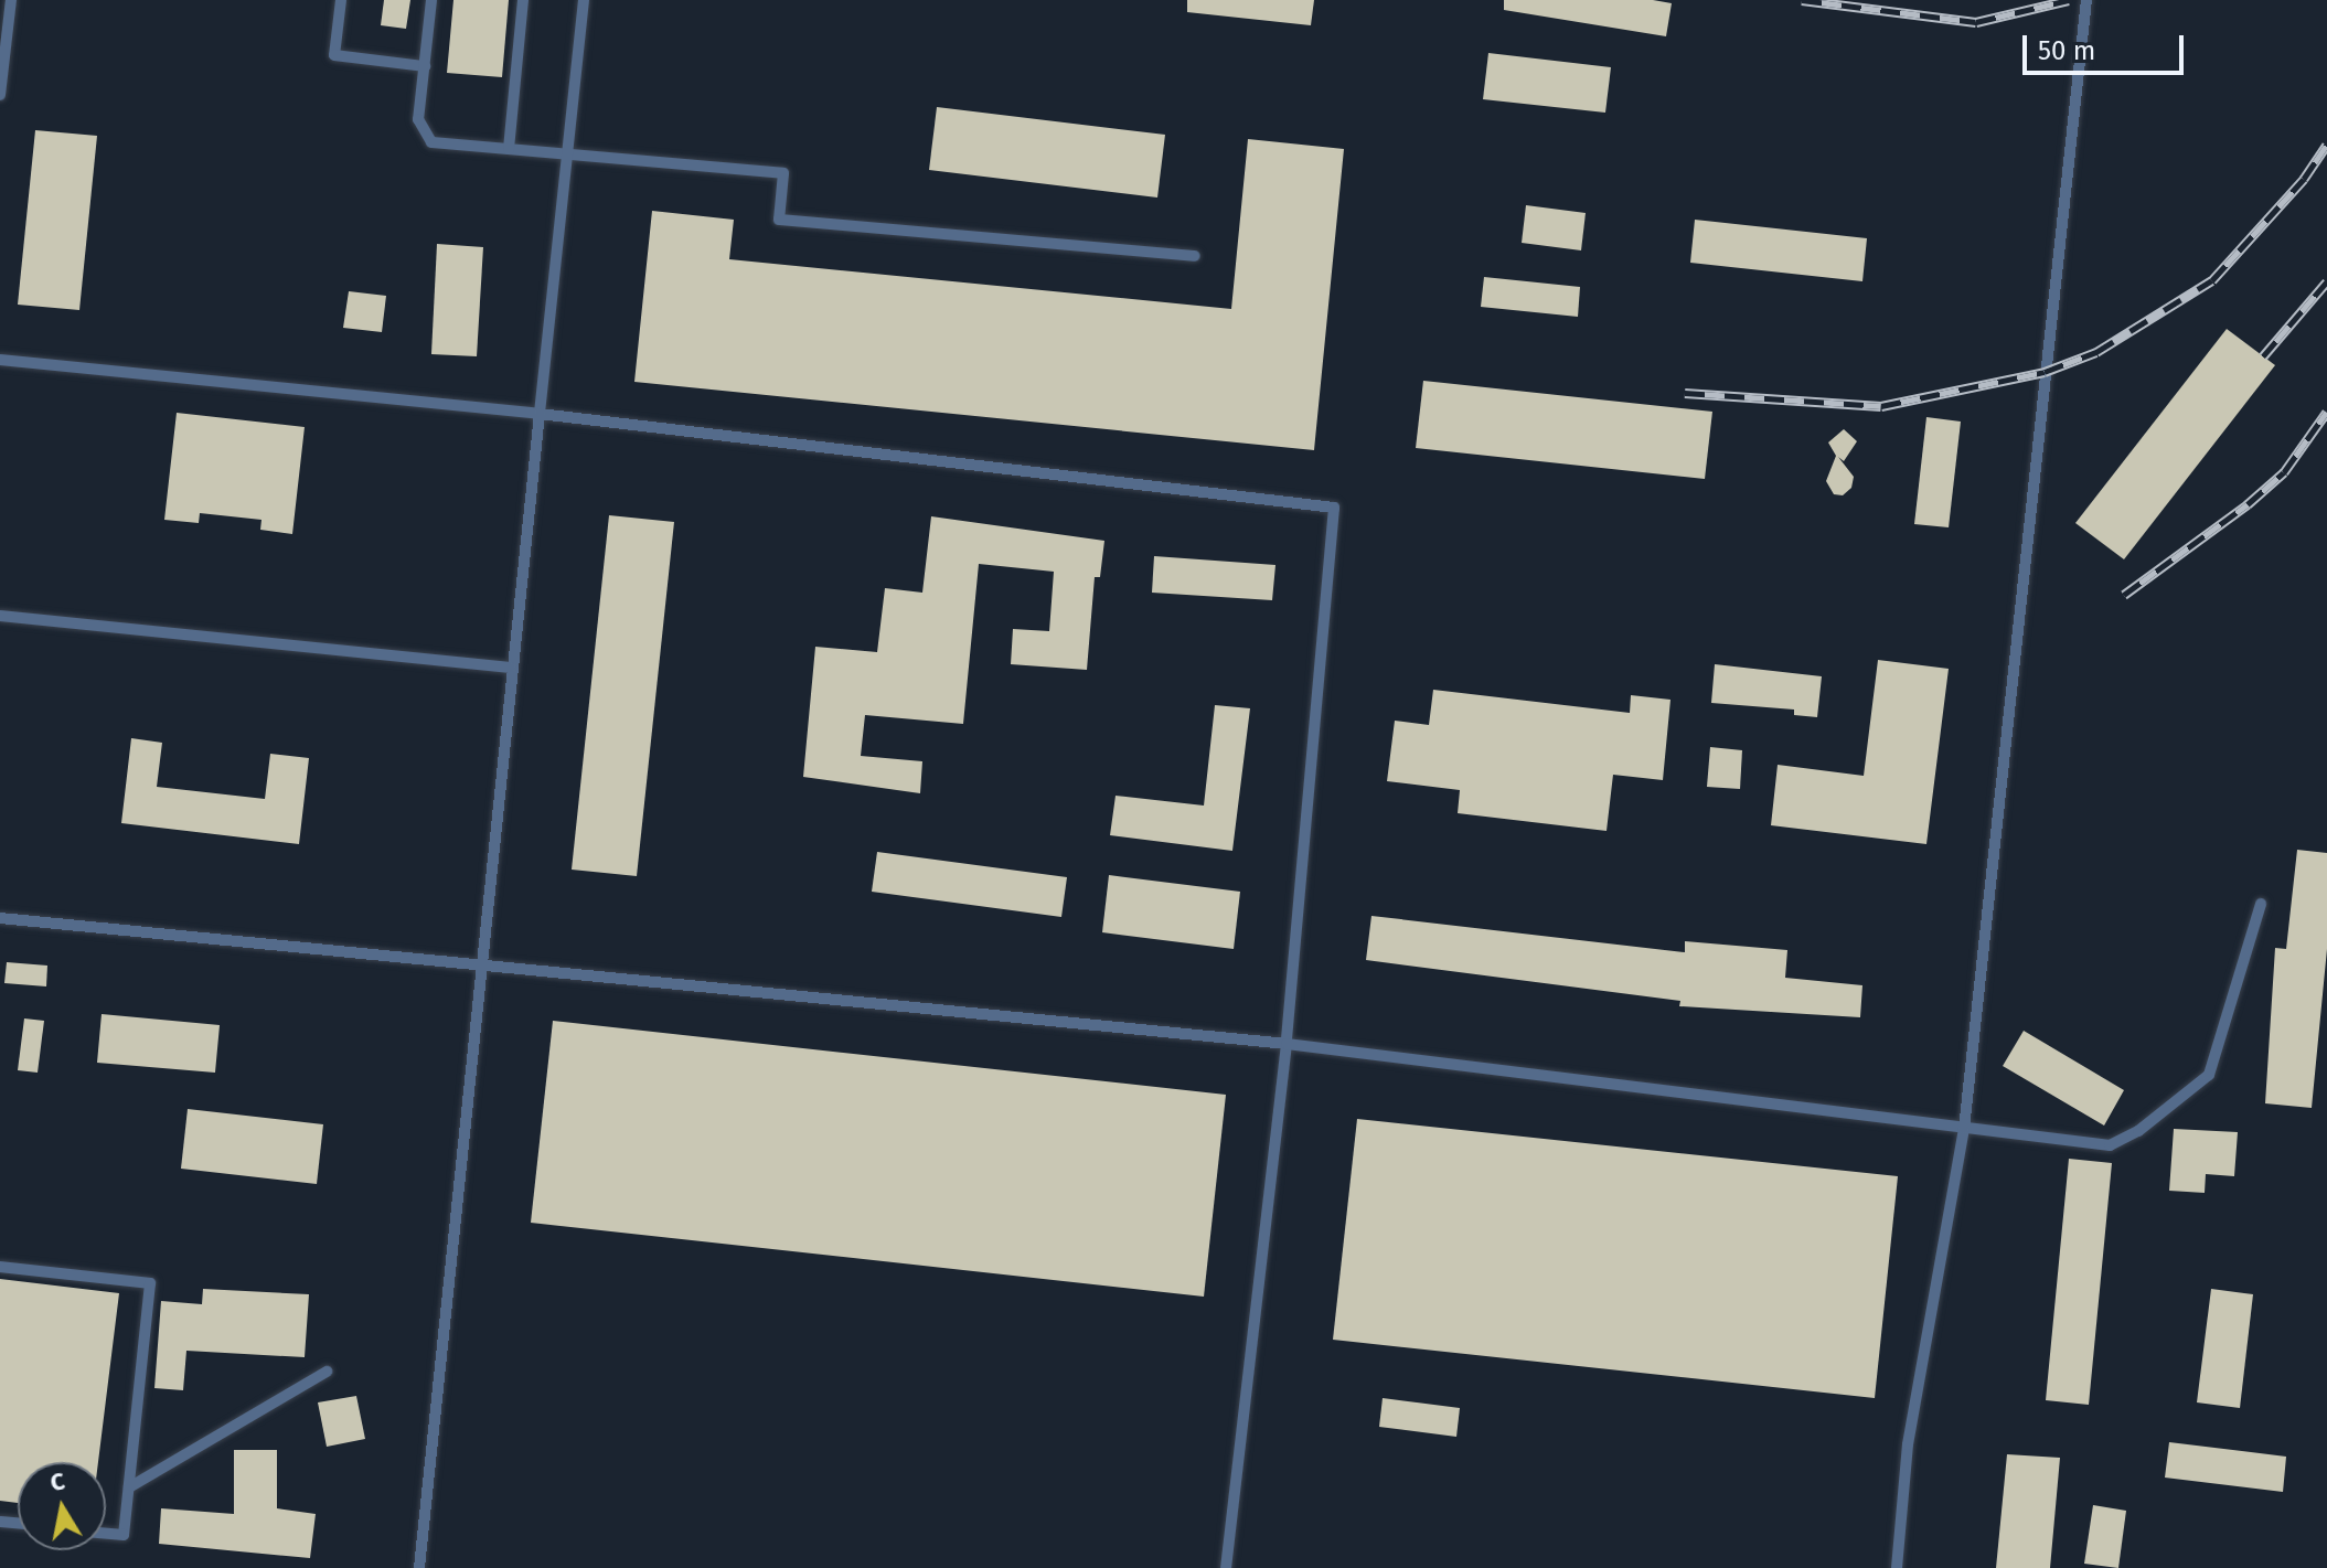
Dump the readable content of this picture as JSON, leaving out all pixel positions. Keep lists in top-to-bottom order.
{
  "scale_bar": "50 m",
  "north": "top"
}
